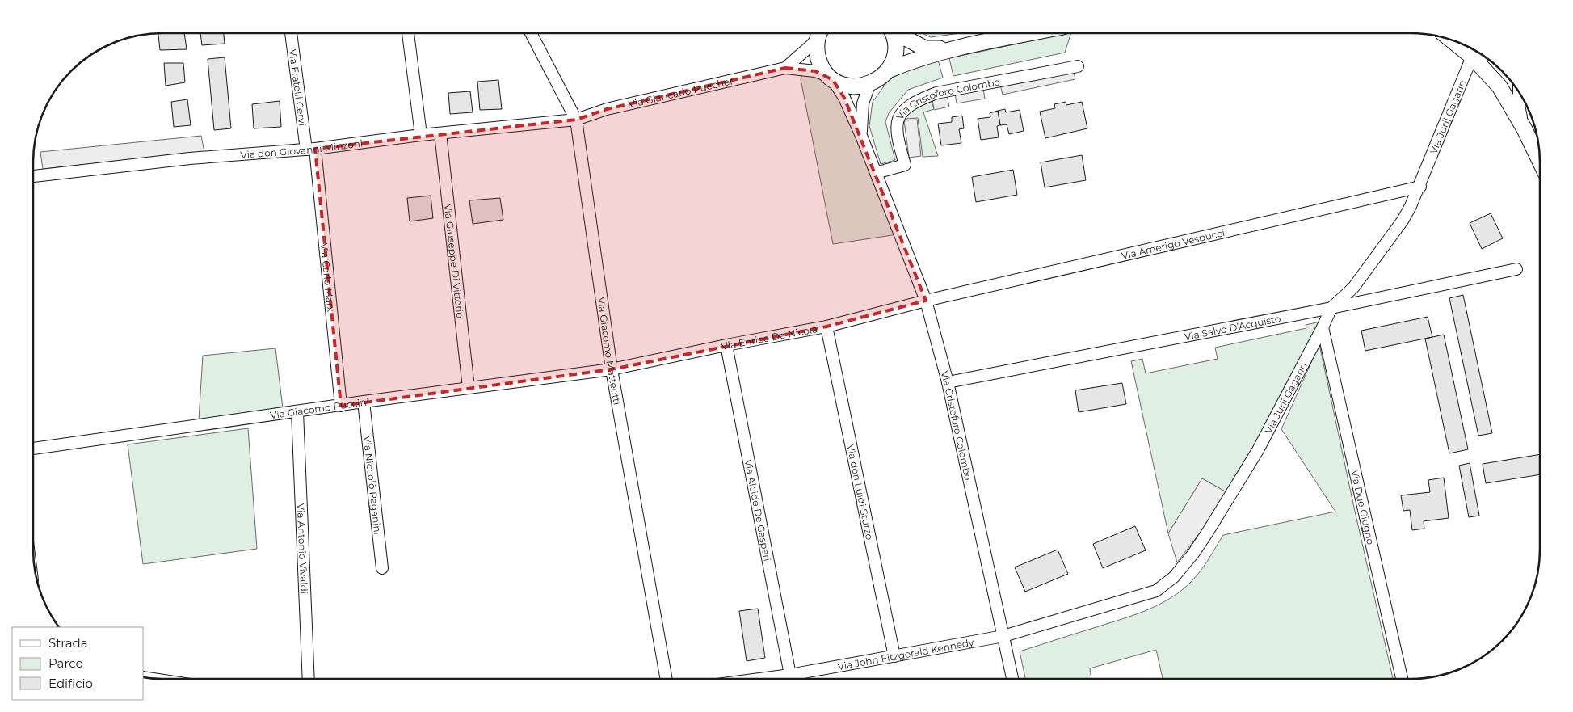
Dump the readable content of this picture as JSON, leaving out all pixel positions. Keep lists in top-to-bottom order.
{
  "streets": {
    "street": [
      "Via Fratelli Cervi",
      "Via Giancarlo Puecher",
      "Via Cristoforo Colombo",
      "Via Jurij Gagarin",
      "Via don Giovanni Minzoni",
      "Via Amerigo Vespucci",
      "Via Giuseppe Di Vittorio",
      "Via Carlo Marx",
      "Via Salvo D’Acquisto",
      "Via Enrico De Nicola",
      "Via Giacomo Matteotti",
      "Via Giacomo Puccini",
      "Via Niccolò Paganini",
      "Via don Luigi Sturzo",
      "Via Due Giugno",
      "Via Alcide De Gasperi",
      "Via Antonio Vivaldi",
      "Via John Fitzgerald Kennedy"
    ]
  },
  "crossings": [
    ["Via Fratelli Cervi", "Via don Giovanni Minzoni"],
    ["Via Fratelli Cervi", "Via Carlo Marx"],
    ["Via Giancarlo Puecher", "Via Cristoforo Colombo"],
    ["Via Giancarlo Puecher", "Via don Giovanni Minzoni"],
    ["Via Giancarlo Puecher", "Via Giacomo Matteotti"],
    ["Via Cristoforo Colombo", "Via Jurij Gagarin"],
    ["Via Cristoforo Colombo", "Via Amerigo Vespucci"],
    ["Via Cristoforo Colombo", "Via Salvo D’Acquisto"],
    ["Via Cristoforo Colombo", "Via Enrico De Nicola"],
    ["Via Cristoforo Colombo", "Via John Fitzgerald Kennedy"],
    ["Via Jurij Gagarin", "Via Amerigo Vespucci"],
    ["Via Jurij Gagarin", "Via Salvo D’Acquisto"],
    ["Via Jurij Gagarin", "Via Due Giugno"],
    ["Via Jurij Gagarin", "Via John Fitzgerald Kennedy"],
    ["Via don Giovanni Minzoni", "Via Giuseppe Di Vittorio"],
    ["Via don Giovanni Minzoni", "Via Carlo Marx"],
    ["Via don Giovanni Minzoni", "Via Giacomo Matteotti"],
    ["Via Amerigo Vespucci", "Via Enrico De Nicola"],
    ["Via Giuseppe Di Vittorio", "Via Giacomo Puccini"],
    ["Via Carlo Marx", "Via Giacomo Puccini"],
    ["Via Enrico De Nicola", "Via Giacomo Matteotti"],
    ["Via Enrico De Nicola", "Via Giacomo Puccini"],
    ["Via Enrico De Nicola", "Via don Luigi Sturzo"],
    ["Via Enrico De Nicola", "Via Alcide De Gasperi"],
    ["Via Giacomo Matteotti", "Via Giacomo Puccini"],
    ["Via Giacomo Puccini", "Via Niccolò Paganini"],
    ["Via Giacomo Puccini", "Via Antonio Vivaldi"],
    ["Via don Luigi Sturzo", "Via John Fitzgerald Kennedy"],
    ["Via Alcide De Gasperi", "Via John Fitzgerald Kennedy"]
  ],
  "legend": ["Strada", "Parco", "Edificio"]
}
